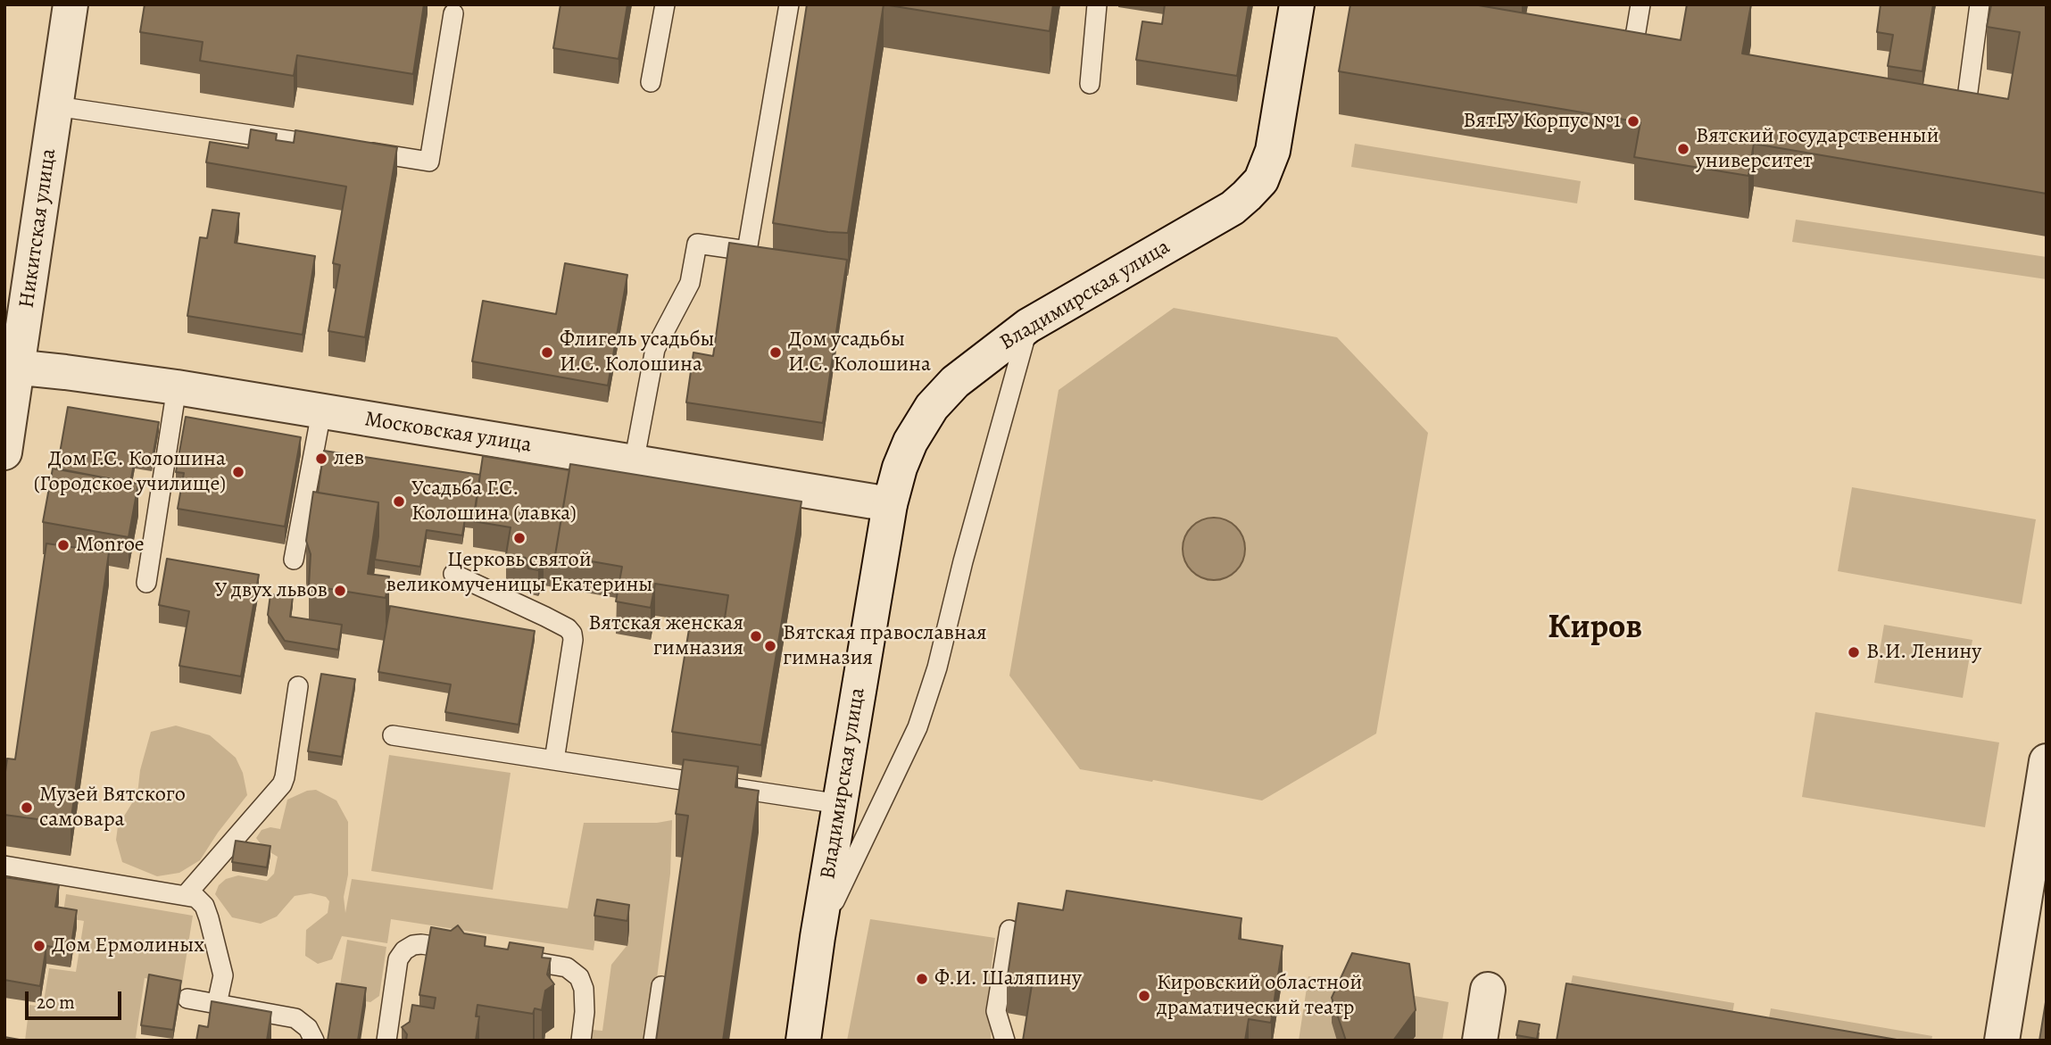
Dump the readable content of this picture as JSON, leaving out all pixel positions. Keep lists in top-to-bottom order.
{
  "streets": {
    "street": ["Никитская улица", "Владимирская улица", "Московская улица"]
  },
  "crossings": [
    ["Никитская улица", "Московская улица"],
    ["Владимирская улица", "Московская улица"]
  ],
  "districts": ["Киров"],
  "places": [
    "ВятГУ Корпус №1",
    "Вятский государственный университет",
    "Флигель усадьбы И.С. Колошина",
    "Дом усадьбы И.С. Колошина",
    "лев",
    "Дом Г.С. Колошина (Городское училище)",
    "Усадьба Г.С. Колошина (лавка)",
    "Церковь святой великомученицы Екатерины",
    "Monroe",
    "У двух львов",
    "Вятская женская гимназия",
    "Вятская православная гимназия",
    "В.И. Ленину",
    "Музей Вятского самовара",
    "Дом Ермолиных",
    "Ф.И. Шаляпину",
    "Кировский областной драматический театр"
  ],
  "scale_bar": "20 m"
}
